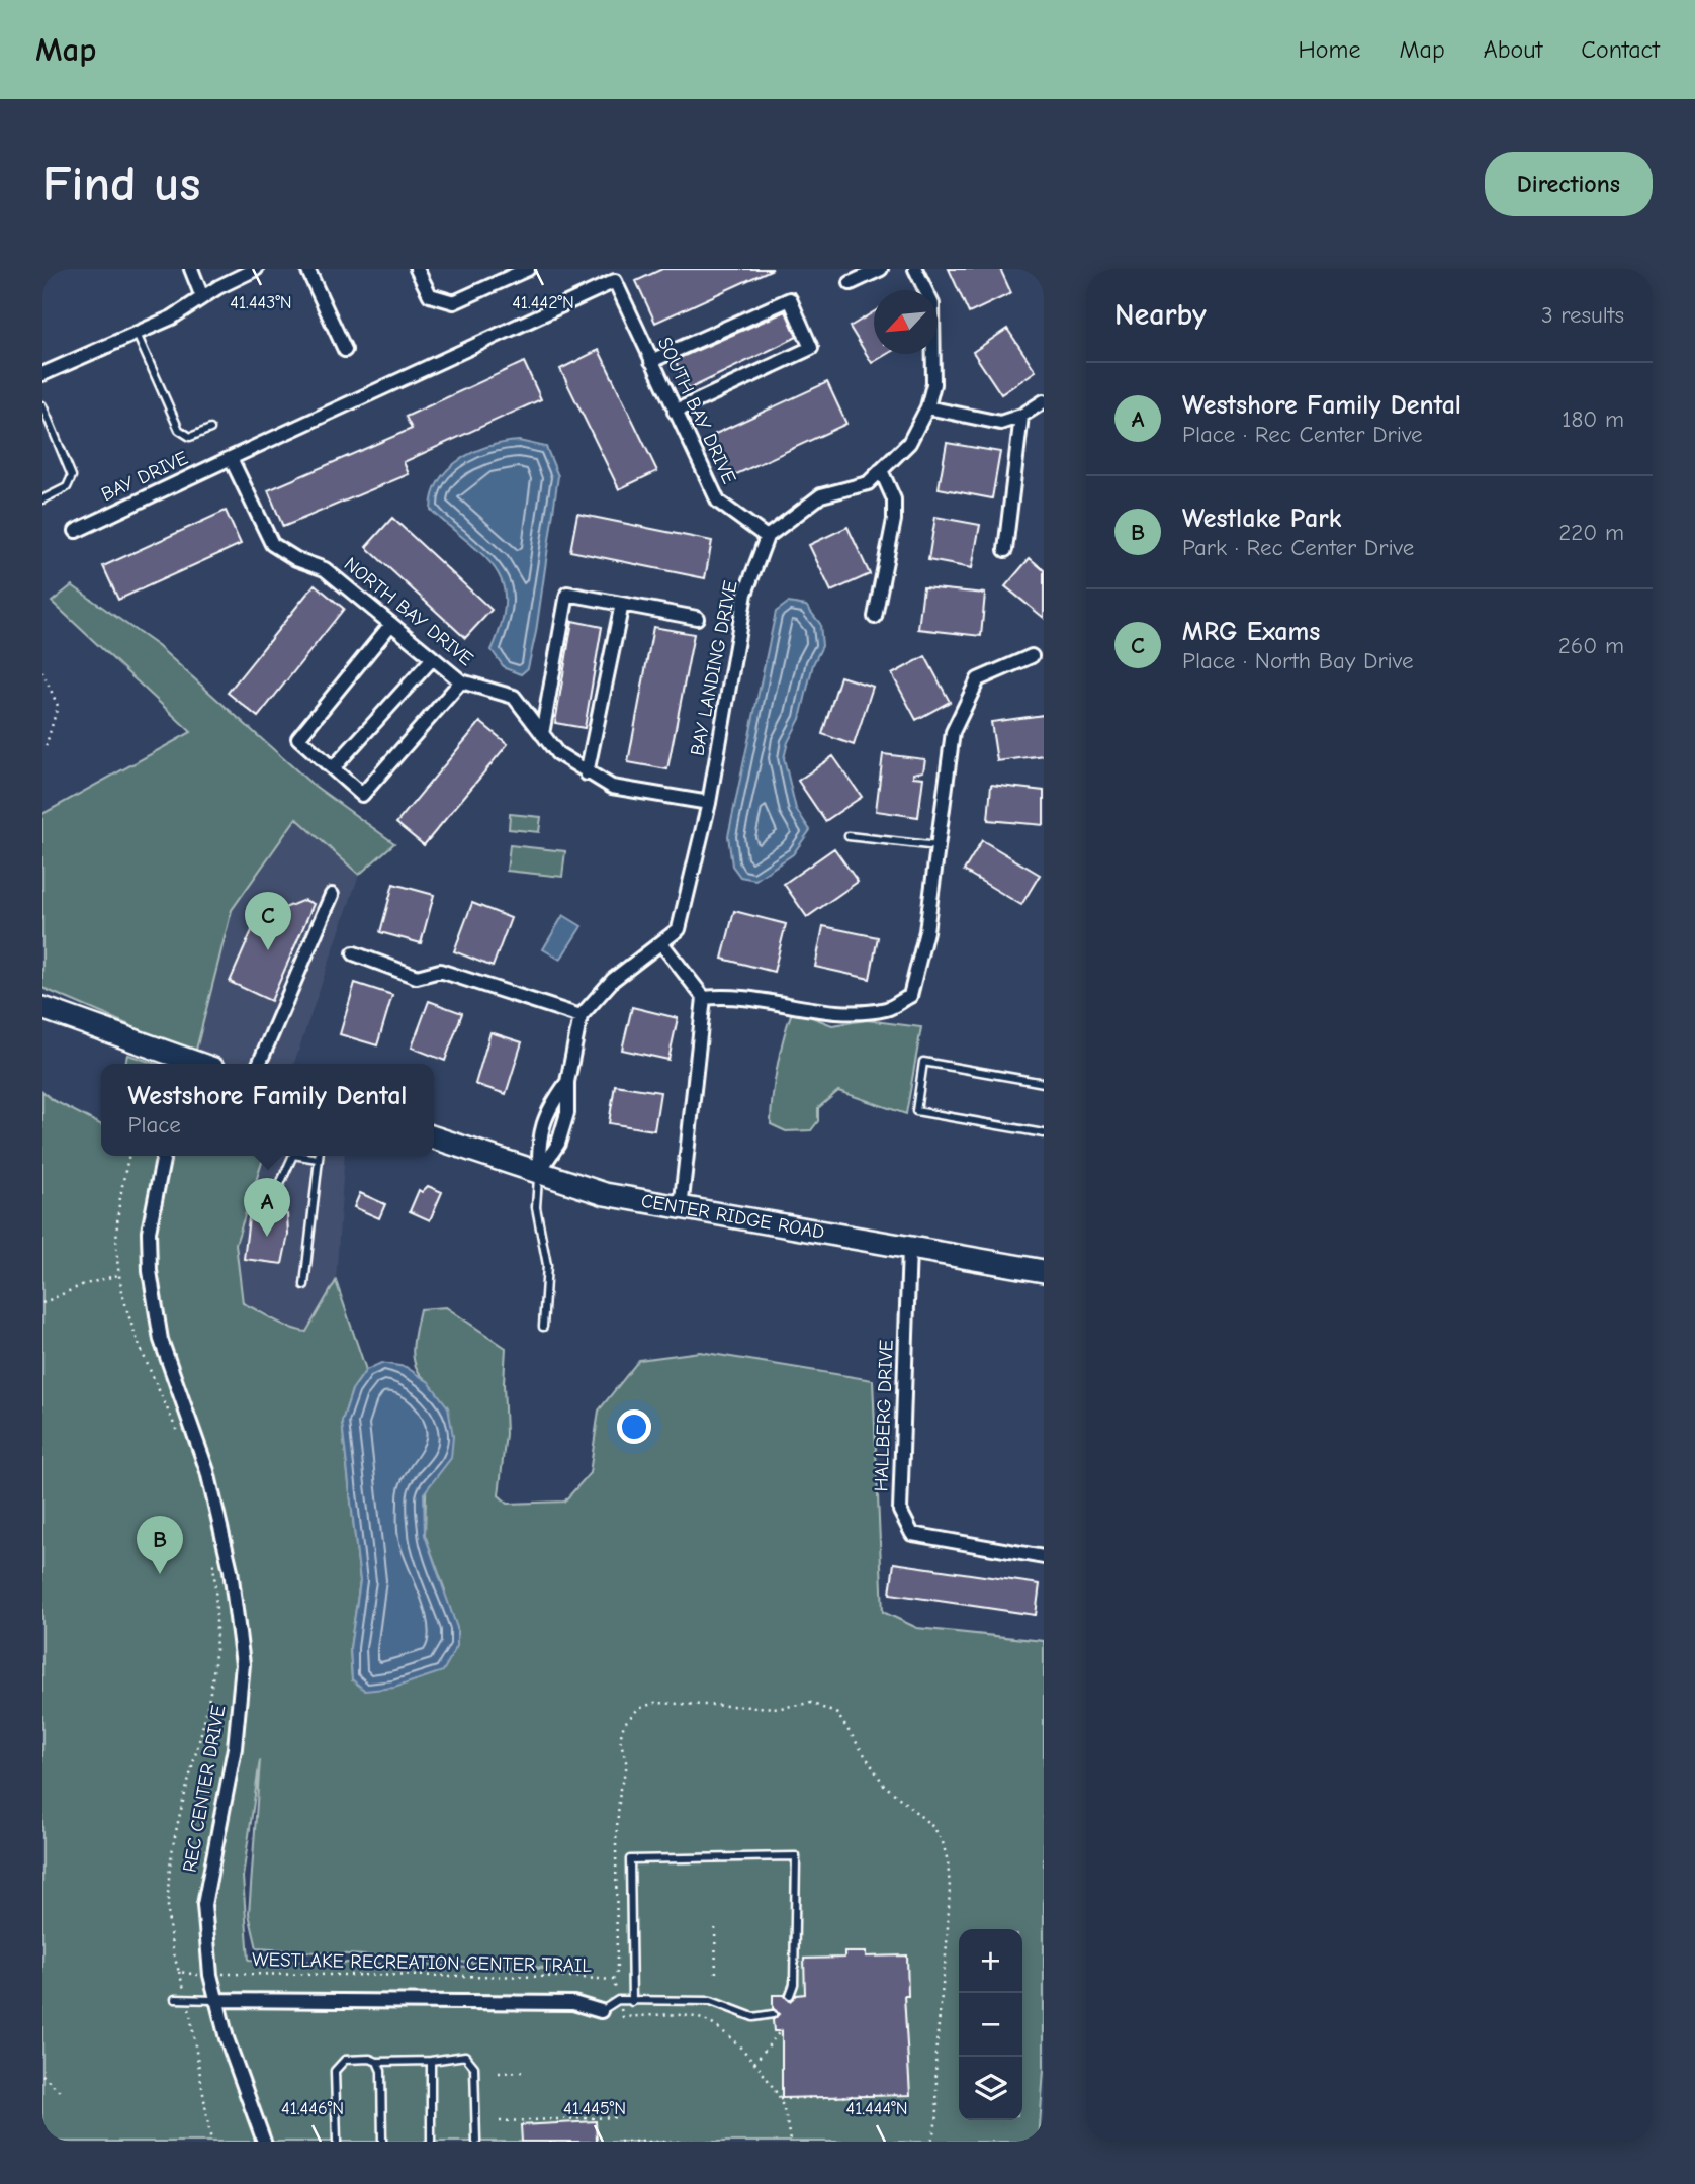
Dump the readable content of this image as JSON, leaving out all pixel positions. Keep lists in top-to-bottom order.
{
  "streets": {
    "main road": ["CENTER RIDGE ROAD"],
    "street": [
      "SOUTH BAY DRIVE",
      "BAY DRIVE",
      "NORTH BAY DRIVE",
      "BAY LANDING DRIVE",
      "HALLBERG DRIVE",
      "REC CENTER DRIVE"
    ],
    "path": ["WESTLAKE RECREATION CENTER TRAIL"]
  },
  "crossings": [
    ["SOUTH BAY DRIVE", "BAY DRIVE"],
    ["SOUTH BAY DRIVE", "NORTH BAY DRIVE"],
    ["SOUTH BAY DRIVE", "BAY LANDING DRIVE"],
    ["BAY DRIVE", "NORTH BAY DRIVE"],
    ["NORTH BAY DRIVE", "BAY LANDING DRIVE"],
    ["CENTER RIDGE ROAD", "HALLBERG DRIVE"]
  ],
  "north": "bottom left",
  "page": {
    "header": "Map",
    "nav": [
      "Home",
      "Map",
      "About",
      "Contact"
    ],
    "buttons": "Directions",
    "title": "Find us",
    "heading": ["Nearby", "3 results"],
    "list": [
      {
        "mark": "A",
        "name": "Westshore Family Dental",
        "note": "Place · Rec Center Drive",
        "value": "180 m"
      },
      {
        "mark": "B",
        "name": "Westlake Park",
        "note": "Park · Rec Center Drive",
        "value": "220 m"
      },
      {
        "mark": "C",
        "name": "MRG Exams",
        "note": "Place · North Bay Drive",
        "value": "260 m"
      }
    ],
    "pins": ["C", "A", "B"],
    "popup": ["Westshore Family Dental", "Place"],
    "map_buttons": ["+", "−"]
  },
  "coordinates": [
    "41.443°N",
    "41.442°N",
    "41.446°N",
    "41.445°N",
    "41.444°N"
  ]
}
